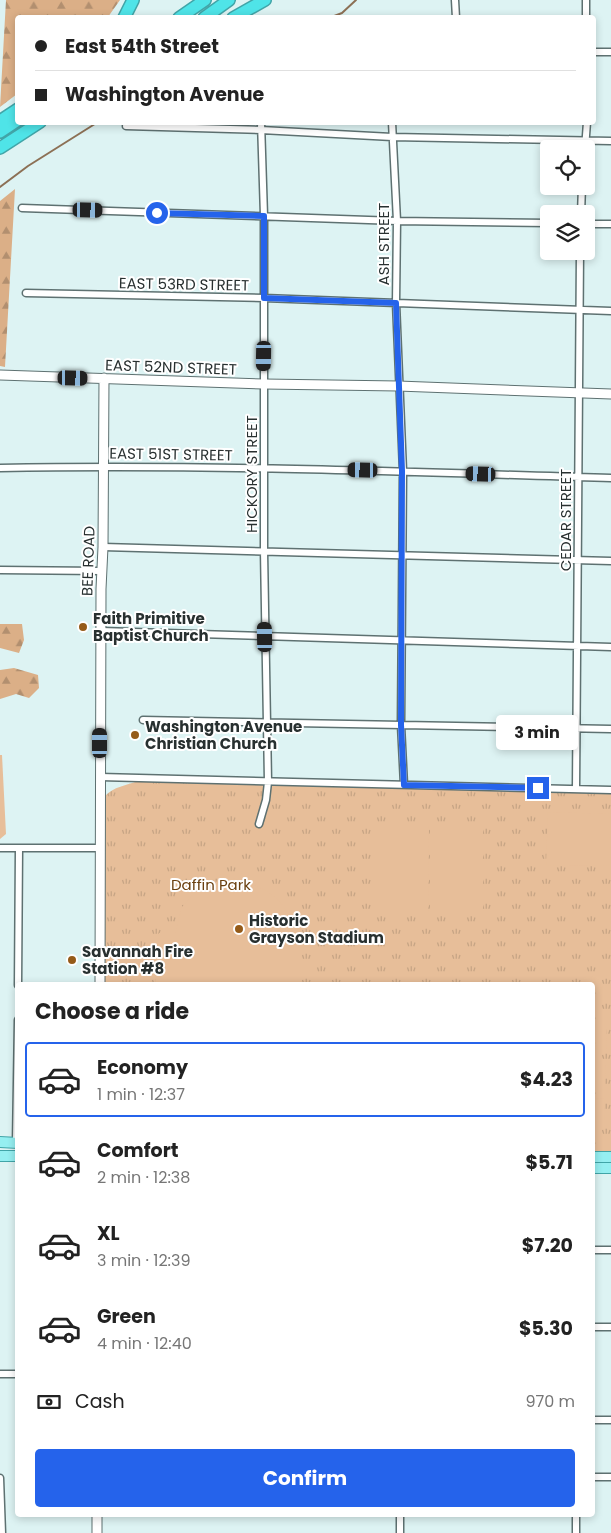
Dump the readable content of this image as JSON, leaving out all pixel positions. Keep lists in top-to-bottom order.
{
  "streets": {
    "main road": ["EAST 52ND STREET", "BEE ROAD"],
    "street": [
      "ASH STREET",
      "EAST 53RD STREET",
      "EAST 51ST STREET",
      "HICKORY STREET",
      "CEDAR STREET"
    ]
  },
  "crossings": [
    ["ASH STREET", "EAST 53RD STREET"],
    ["ASH STREET", "EAST 52ND STREET"],
    ["ASH STREET", "EAST 51ST STREET"],
    ["EAST 53RD STREET", "HICKORY STREET"],
    ["EAST 53RD STREET", "CEDAR STREET"],
    ["EAST 52ND STREET", "HICKORY STREET"],
    ["EAST 52ND STREET", "CEDAR STREET"],
    ["EAST 52ND STREET", "BEE ROAD"],
    ["EAST 51ST STREET", "HICKORY STREET"],
    ["EAST 51ST STREET", "CEDAR STREET"],
    ["EAST 51ST STREET", "BEE ROAD"]
  ],
  "parks": ["Daffin Park"],
  "places": [
    "Faith Primitive Baptist Church",
    "Washington Avenue Christian Church",
    "Historic Grayson Stadium",
    "Savannah Fire Station #8"
  ],
  "page": {
    "banner": ["East 54th Street", "Washington Avenue"],
    "bubble": "3 min",
    "heading": "Choose a ride",
    "list": [
      {
        "name": "Economy",
        "note": "1 min · 12:37",
        "value": "$4.23"
      },
      {
        "name": "Comfort",
        "note": "2 min · 12:38",
        "value": "$5.71"
      },
      {
        "name": "XL",
        "note": "3 min · 12:39",
        "value": "$7.20"
      },
      {
        "name": "Green",
        "note": "4 min · 12:40",
        "value": "$5.30"
      }
    ],
    "pay": ["Cash", "970 m"],
    "buttons": "Confirm"
  }
}
